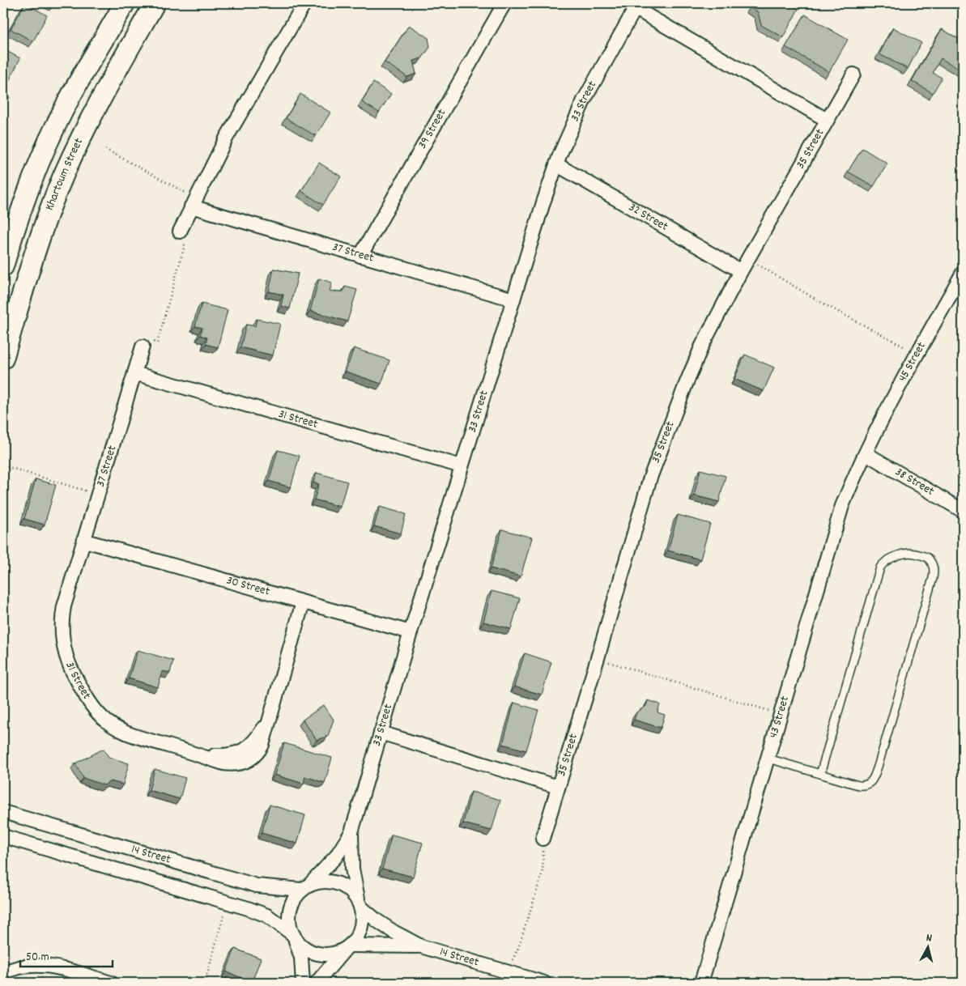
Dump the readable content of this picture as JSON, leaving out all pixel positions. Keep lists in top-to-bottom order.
{
  "streets": {
    "main road": ["Khartoum Street"],
    "street": [
      "33 Street",
      "39 Street",
      "35 Street",
      "32 Street",
      "37 Street",
      "45 Street",
      "31 Street",
      "38 Street",
      "30 Street",
      "43 Street",
      "14 Street"
    ]
  },
  "crossings": [
    ["33 Street", "35 Street"],
    ["33 Street", "32 Street"],
    ["33 Street", "37 Street"],
    ["33 Street", "31 Street"],
    ["33 Street", "30 Street"],
    ["33 Street", "14 Street"],
    ["39 Street", "37 Street"],
    ["35 Street", "32 Street"],
    ["37 Street", "31 Street"],
    ["37 Street", "30 Street"],
    ["45 Street", "38 Street"],
    ["45 Street", "43 Street"],
    ["31 Street", "30 Street"],
    ["38 Street", "43 Street"]
  ],
  "scale_bar": "50 m",
  "north": "top"
}
